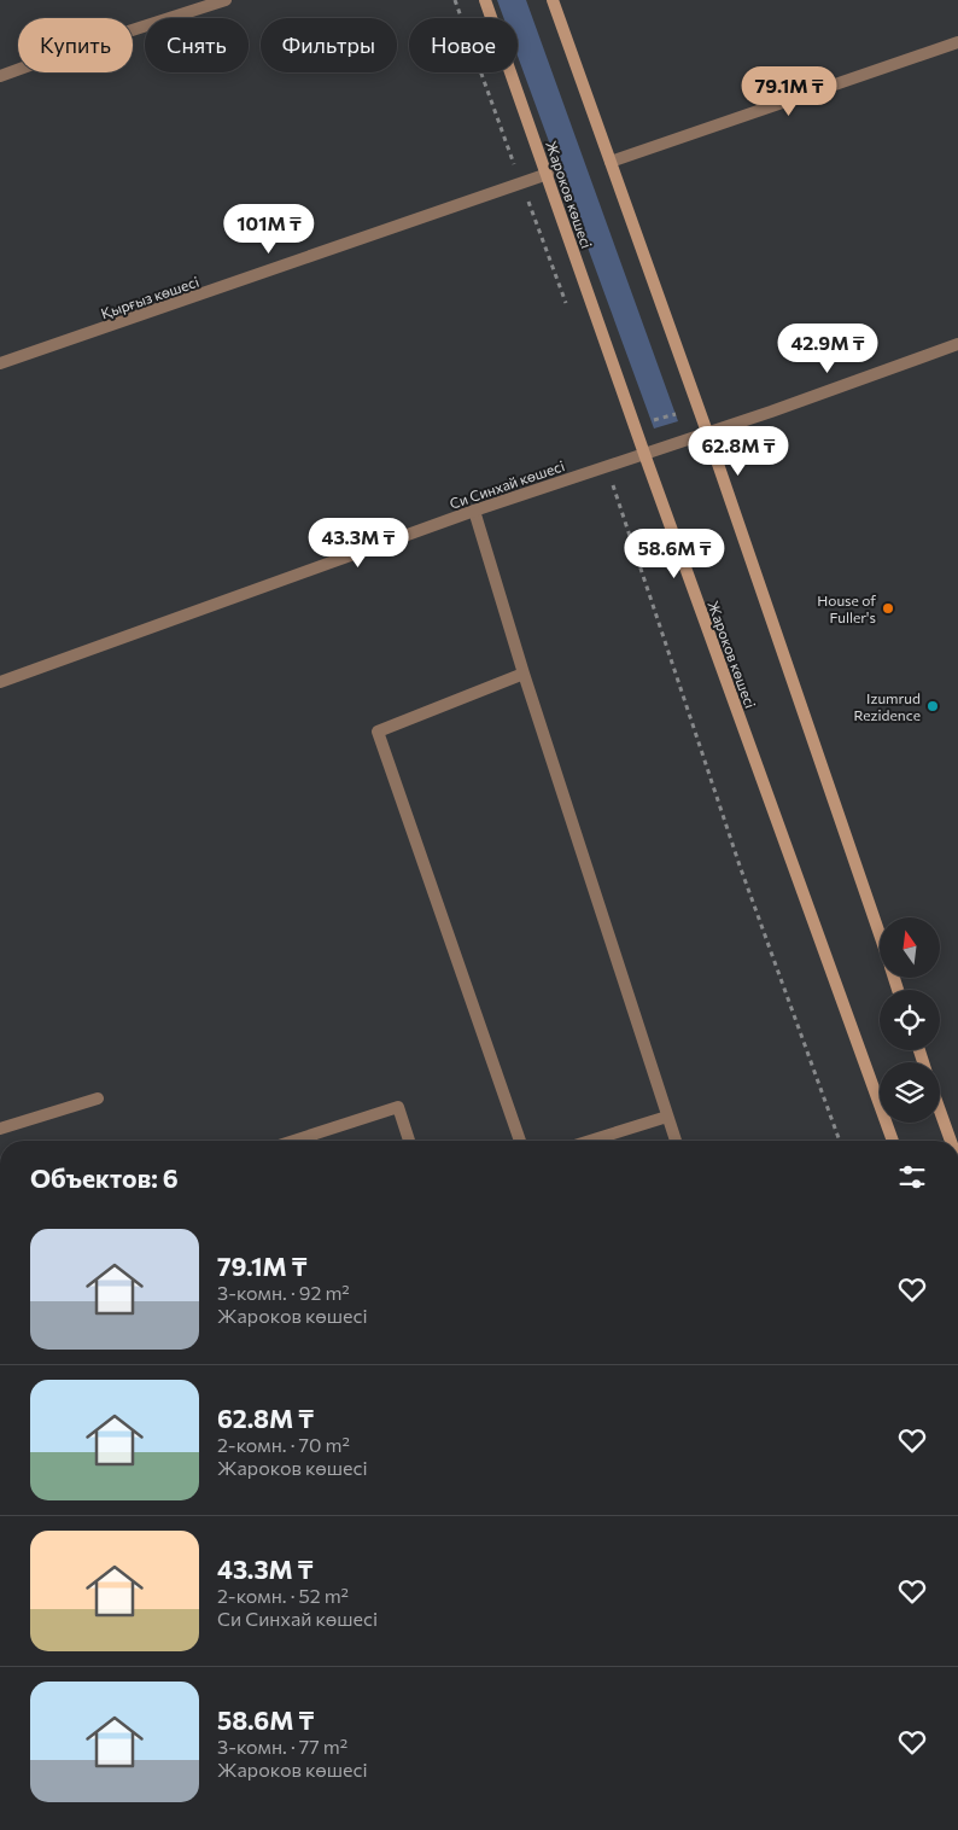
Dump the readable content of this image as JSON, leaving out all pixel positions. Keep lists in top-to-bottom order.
{
  "streets": {
    "main road": ["Жароков көшесі"],
    "street": ["Қырғыз көшесі", "Си Синхай көшесі"]
  },
  "crossings": [
    ["Жароков көшесі", "Қырғыз көшесі"],
    ["Жароков көшесі", "Си Синхай көшесі"]
  ],
  "places": ["House of Fuller's", "Izumrud Rezidence"],
  "north": "top",
  "page": {
    "chip": [
      "Купить",
      "Снять",
      "Фильтры",
      "Новое"
    ],
    "price": [
      "79.1M ₸",
      "101M ₸",
      "42.9M ₸",
      "62.8M ₸",
      "43.3M ₸",
      "58.6M ₸"
    ],
    "heading": "Объектов: 6",
    "list": [
      {
        "name": "79.1M ₸",
        "note": "3-комн. · 92 m² · Жароков көшесі"
      },
      {
        "name": "62.8M ₸",
        "note": "2-комн. · 70 m² · Жароков көшесі"
      },
      {
        "name": "43.3M ₸",
        "note": "2-комн. · 52 m² · Си Синхай көшесі"
      },
      {
        "name": "58.6M ₸",
        "note": "3-комн. · 77 m² · Жароков көшесі"
      }
    ]
  }
}
